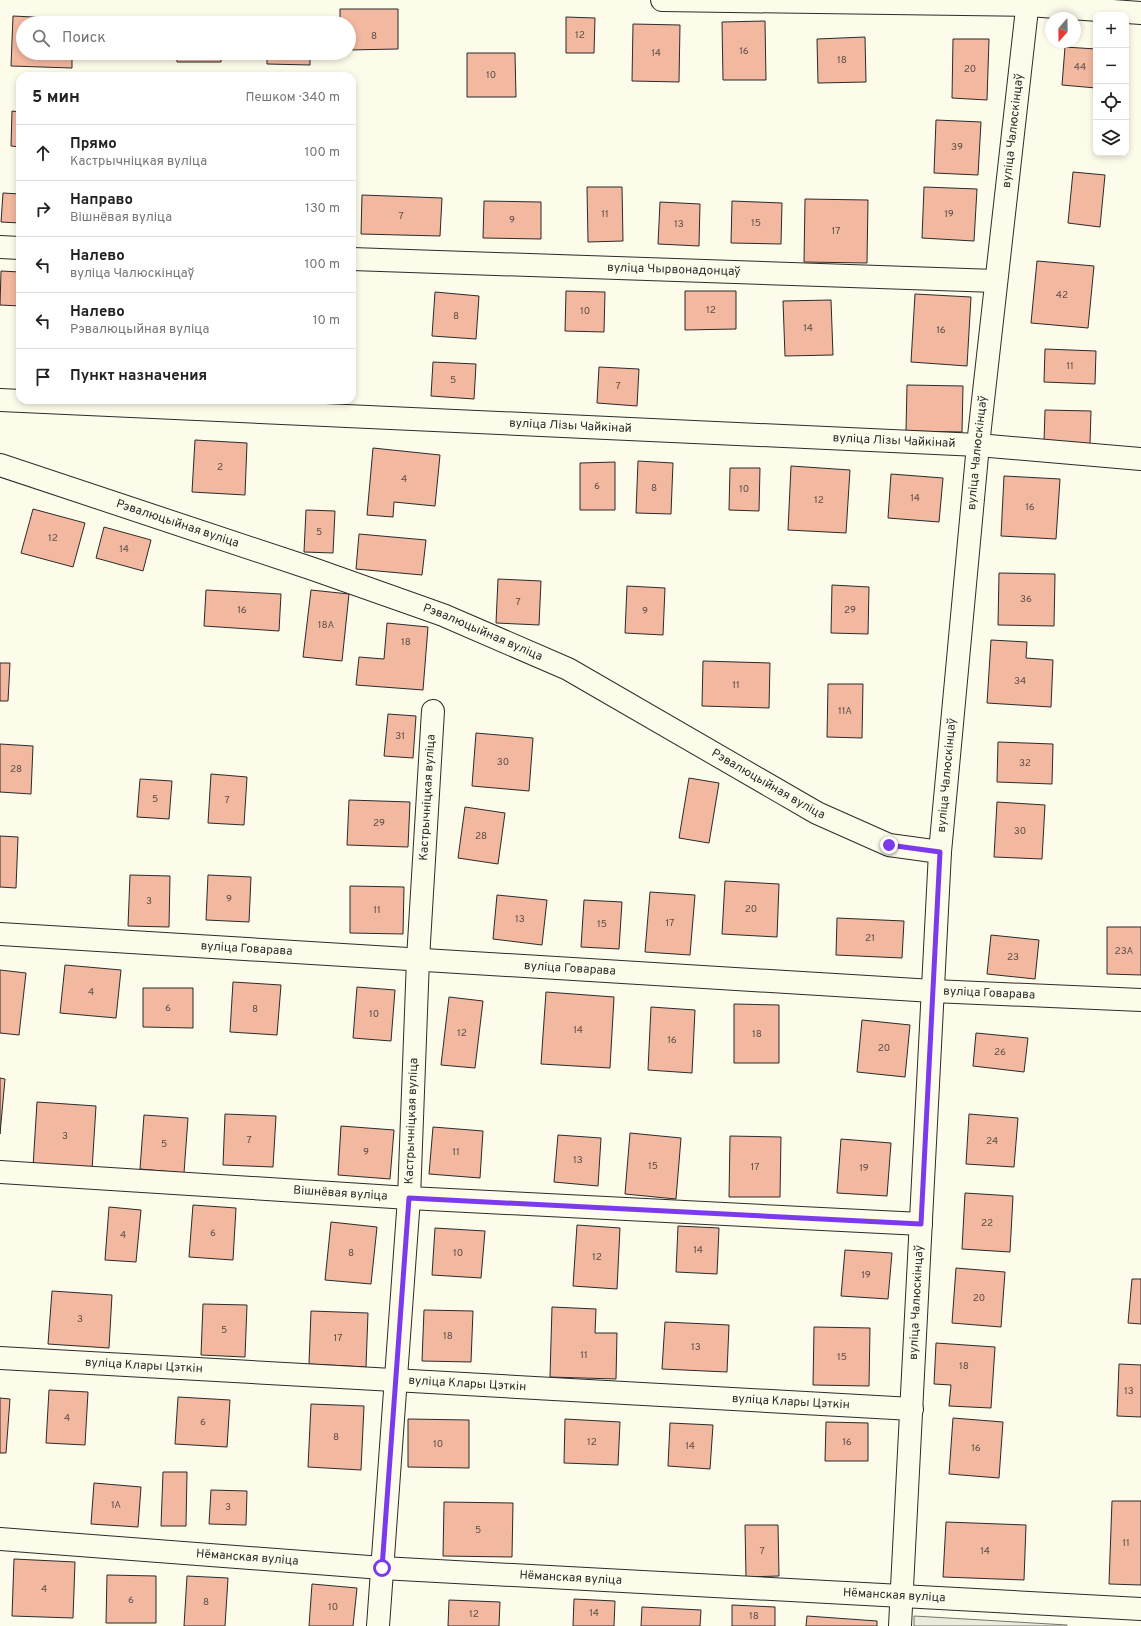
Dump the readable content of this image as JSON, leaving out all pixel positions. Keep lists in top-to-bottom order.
{
  "streets": {
    "street": [
      "вуліца Чалюскінцаў",
      "вуліца Чырвонадонцаў",
      "вуліца Лізы Чайкінай",
      "Рэвалюцыйная вуліца",
      "Кастрычніцкая вуліца",
      "вуліца Говарава",
      "Вішнёвая вуліца",
      "вуліца Клары Цэткін",
      "Нёманская вуліца"
    ]
  },
  "crossings": [
    ["вуліца Чалюскінцаў", "вуліца Чырвонадонцаў"],
    ["вуліца Чалюскінцаў", "вуліца Лізы Чайкінай"],
    ["вуліца Чалюскінцаў", "Рэвалюцыйная вуліца"],
    ["вуліца Чалюскінцаў", "вуліца Говарава"],
    ["вуліца Чалюскінцаў", "Вішнёвая вуліца"],
    ["вуліца Чалюскінцаў", "вуліца Клары Цэткін"],
    ["вуліца Чалюскінцаў", "Нёманская вуліца"],
    ["Кастрычніцкая вуліца", "вуліца Говарава"],
    ["Кастрычніцкая вуліца", "Вішнёвая вуліца"],
    ["Кастрычніцкая вуліца", "вуліца Клары Цэткін"],
    ["Кастрычніцкая вуліца", "Нёманская вуліца"]
  ],
  "house_numbers": [
    "12",
    "8",
    "16",
    "14",
    "18",
    "44",
    "20",
    "10",
    "39",
    "11",
    "19",
    "7",
    "9",
    "15",
    "13",
    "17",
    "42",
    "12",
    "10",
    "8",
    "14",
    "16",
    "11",
    "5",
    "7",
    "2",
    "4",
    "6",
    "8",
    "10",
    "14",
    "12",
    "16",
    "5",
    "12",
    "14",
    "36",
    "7",
    "16",
    "29",
    "9",
    "18А",
    "18",
    "34",
    "11",
    "11А",
    "31",
    "30",
    "32",
    "28",
    "5",
    "7",
    "29",
    "30",
    "28",
    "9",
    "3",
    "20",
    "11",
    "13",
    "17",
    "15",
    "21",
    "23А",
    "23",
    "4",
    "6",
    "8",
    "10",
    "14",
    "12",
    "18",
    "16",
    "20",
    "26",
    "3",
    "7",
    "24",
    "5",
    "9",
    "11",
    "13",
    "15",
    "17",
    "19",
    "22",
    "6",
    "4",
    "14",
    "8",
    "10",
    "12",
    "19",
    "20",
    "3",
    "5",
    "18",
    "17",
    "13",
    "11",
    "15",
    "18",
    "13",
    "4",
    "6",
    "8",
    "12",
    "16",
    "10",
    "14",
    "16",
    "1А",
    "3",
    "5",
    "11",
    "7",
    "14",
    "4",
    "6",
    "8",
    "10",
    "14",
    "12",
    "18"
  ],
  "north": "bottom",
  "page": {
    "map_buttons": ["+", "−"],
    "search": "Поиск",
    "heading": ["5 мин", "Пешком · 340 m"],
    "list": [
      ["Прямо", "Кастрычніцкая вуліца", "100 m"],
      ["Направо", "Вішнёвая вуліца", "130 m"],
      ["Налево", "вуліца Чалюскінцаў", "100 m"],
      ["Налево", "Рэвалюцыйная вуліца", "10 m"],
      "Пункт назначения"
    ]
  }
}
